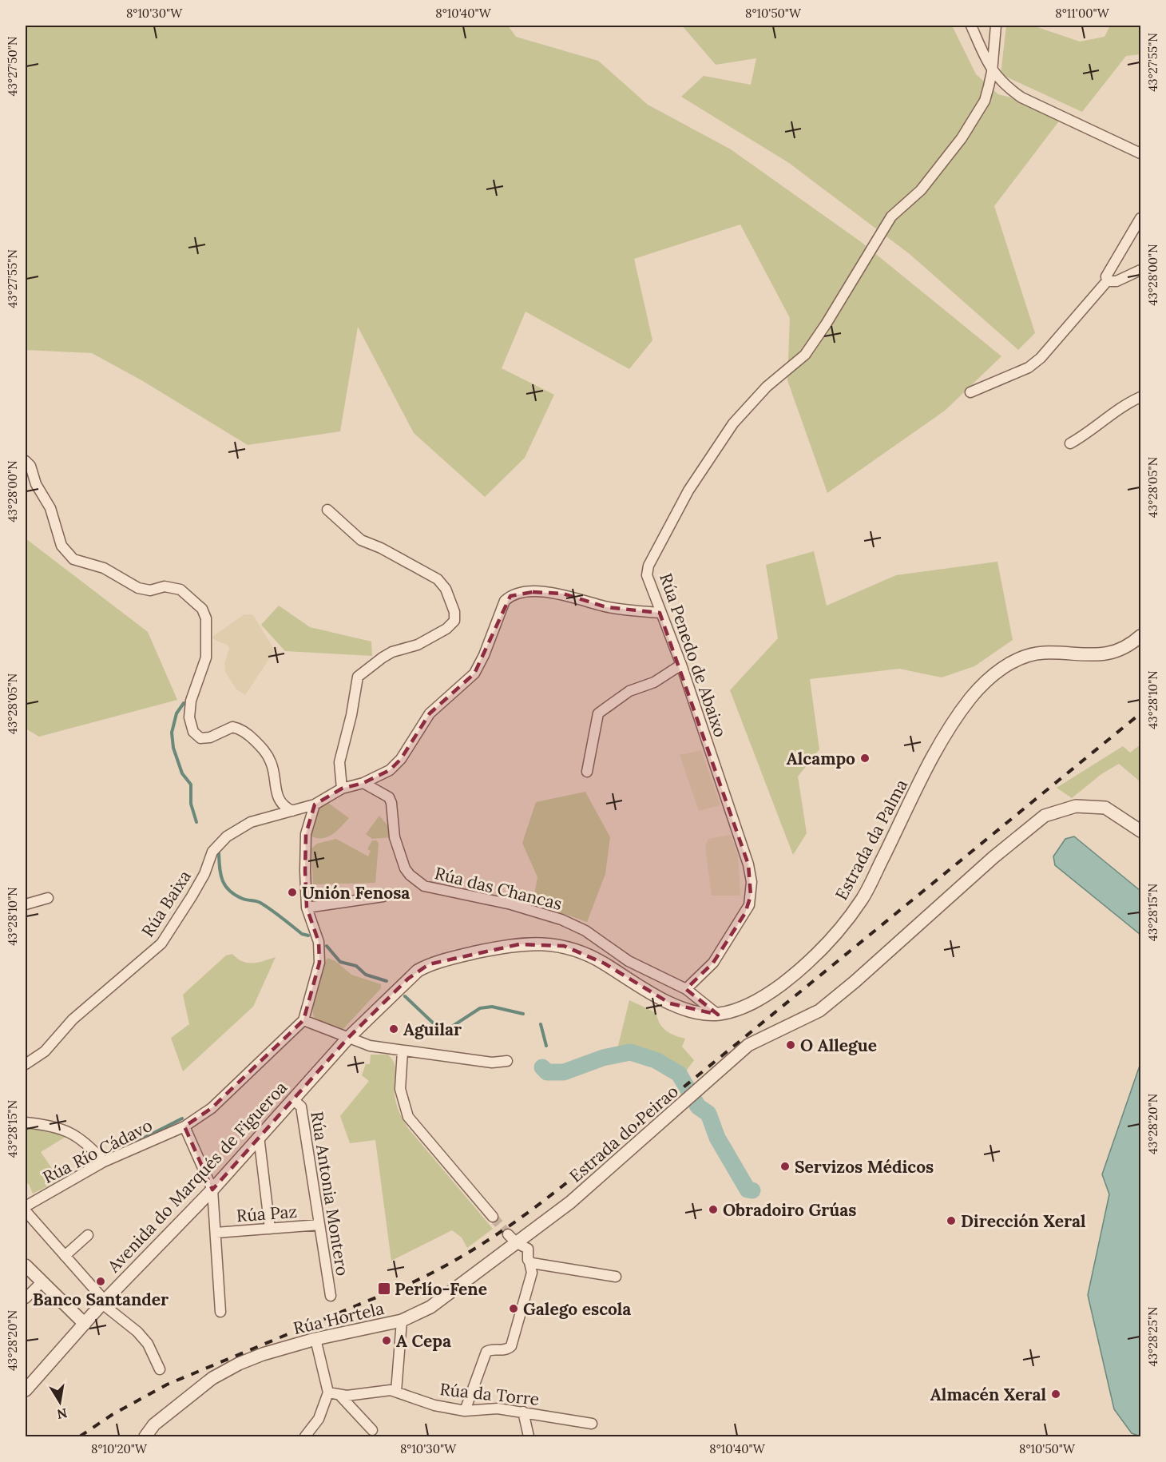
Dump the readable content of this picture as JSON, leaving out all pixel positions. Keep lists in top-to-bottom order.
{
  "streets": {
    "street": [
      "Rúa Penedo de Abaixo",
      "Estrada da Palma",
      "Rúa das Chancas",
      "Rúa Baixa",
      "Estrada do Peirao",
      "Rúa Río Cádavo",
      "Avenida do Marqués de Figueroa",
      "Rúa Antonia Montero",
      "Rúa Paz",
      "Rúa Hortela",
      "Rúa da Torre"
    ]
  },
  "crossings": [
    ["Rúa Penedo de Abaixo", "Rúa das Chancas"],
    ["Estrada da Palma", "Rúa das Chancas"],
    ["Estrada da Palma", "Avenida do Marqués de Figueroa"],
    ["Estrada do Peirao", "Rúa Hortela"],
    ["Avenida do Marqués de Figueroa", "Rúa Antonia Montero"],
    ["Rúa Antonia Montero", "Rúa Paz"]
  ],
  "places": {
    "other": [
      "Alcampo",
      "Unión Fenosa",
      "Aguilar",
      "O Allegue",
      "Servizos Médicos",
      "Obradoiro Grúas",
      "Dirección Xeral",
      "Banco Santander",
      "Galego escola",
      "A Cepa",
      "Almacén Xeral"
    ],
    "transit": ["Perlío-Fene"]
  },
  "north": "bottom",
  "coordinates": [
    "8°10'30\"W",
    "8°10'40\"W",
    "8°10'50\"W",
    "8°11'00\"W",
    "43°27'55\"N",
    "43°27'50\"N",
    "43°28'00\"N",
    "43°28'05\"N",
    "43°28'10\"N",
    "43°28'15\"N",
    "43°28'20\"N",
    "43°28'25\"N",
    "8°10'20\"W"
  ]
}
